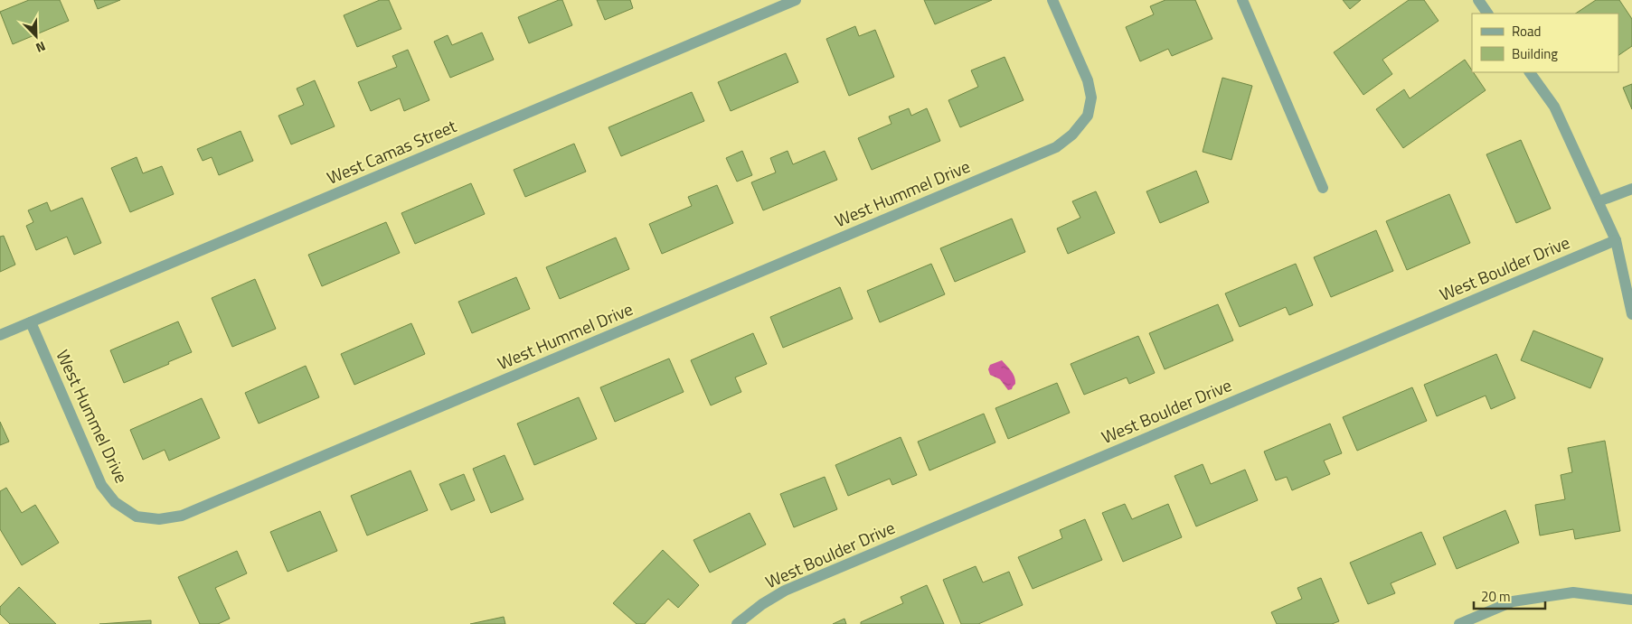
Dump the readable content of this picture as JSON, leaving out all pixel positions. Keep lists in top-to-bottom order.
{
  "streets": {
    "street": ["West Camas Street", "West Hummel Drive", "West Boulder Drive"]
  },
  "crossings": [
    ["West Camas Street", "West Hummel Drive"]
  ],
  "legend": ["Road", "Building"],
  "scale_bar": "20 m",
  "north": "bottom right"
}
